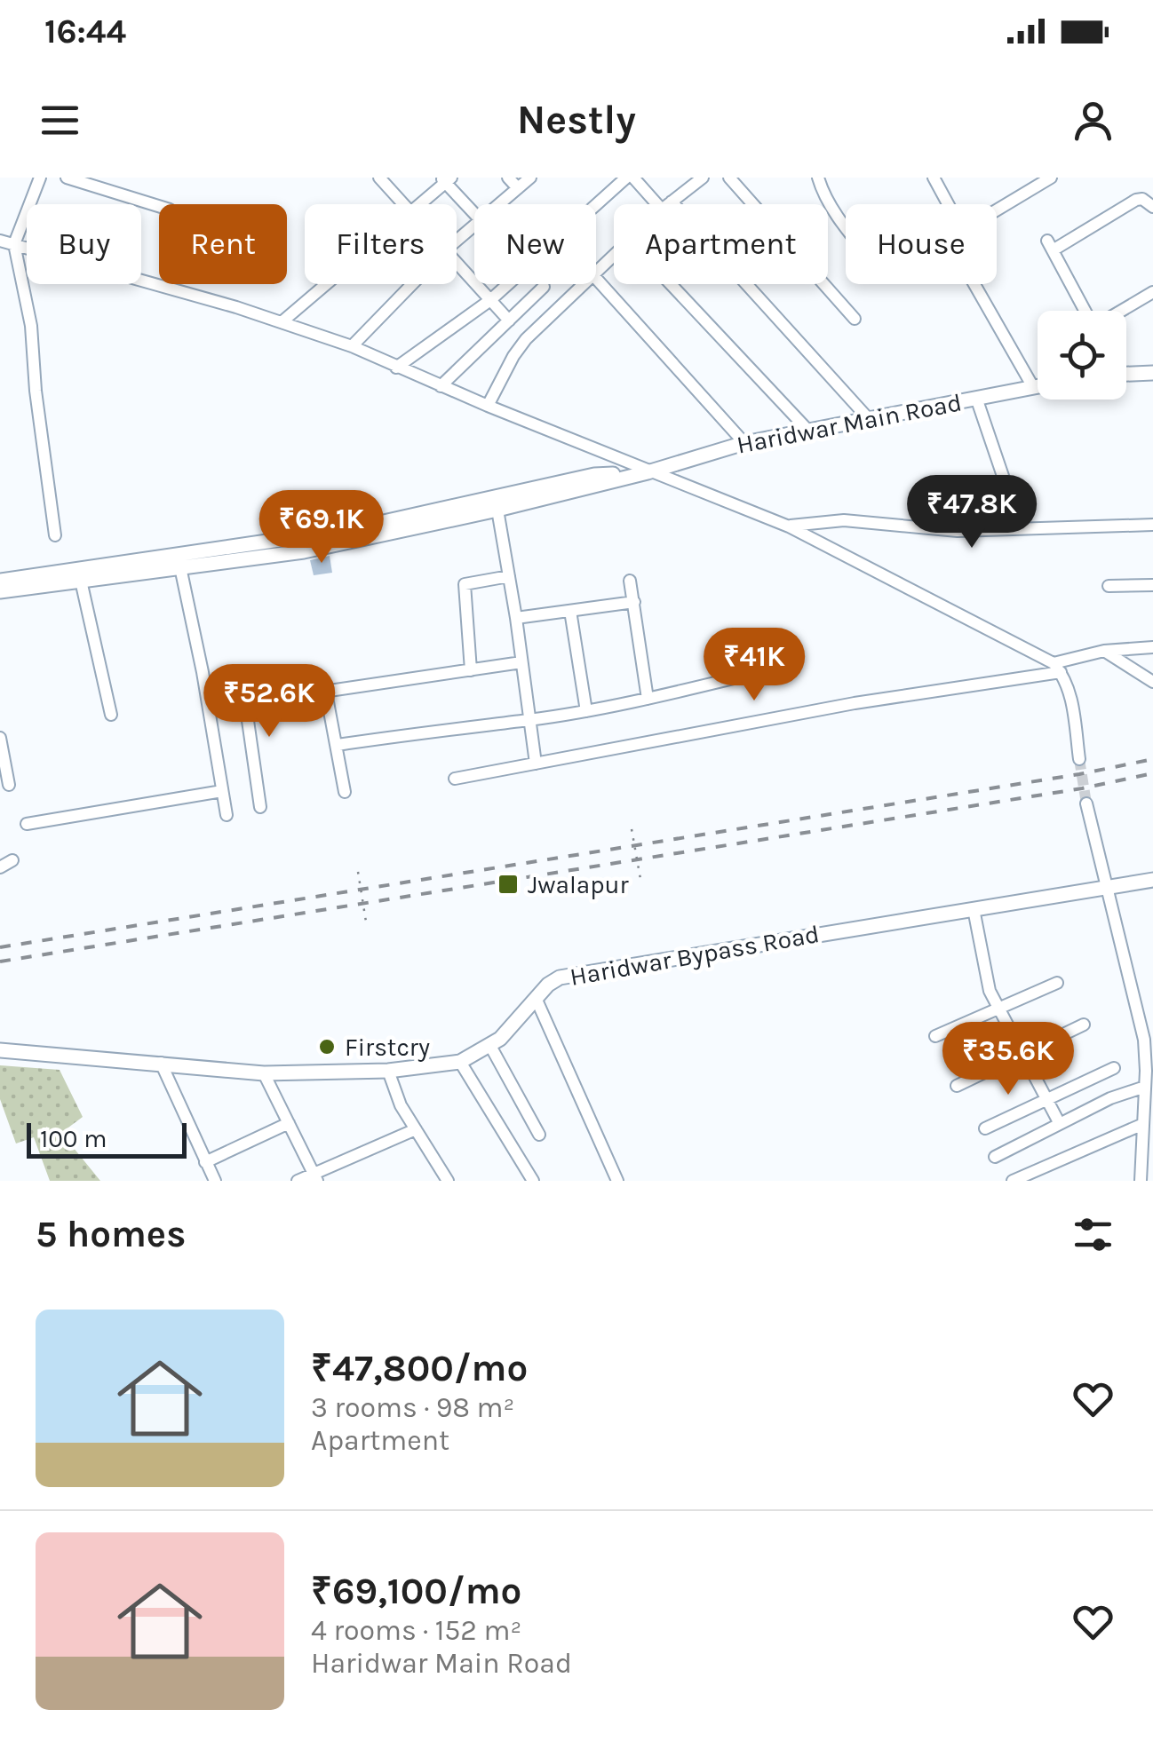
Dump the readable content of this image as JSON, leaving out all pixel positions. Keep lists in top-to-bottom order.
{
  "streets": {
    "main road": ["Haridwar Main Road", "Haridwar Bypass Road"]
  },
  "places": {
    "transit": ["Jwalapur"],
    "other": ["Firstcry"]
  },
  "scale_bar": "100 m",
  "page": {
    "status": "16:44",
    "header": "Nestly",
    "chip": [
      "Buy",
      "Rent",
      "Filters",
      "New",
      "Apartment",
      "House"
    ],
    "price": [
      "₹47.8K",
      "₹69.1K",
      "₹41K",
      "₹52.6K",
      "₹35.6K"
    ],
    "scale": "100 m",
    "heading": "5 homes",
    "list": [
      {
        "name": "₹47,800/mo",
        "note": "3 rooms · 98 m² · Apartment"
      },
      {
        "name": "₹69,100/mo",
        "note": "4 rooms · 152 m² · Haridwar Main Road"
      }
    ]
  }
}
